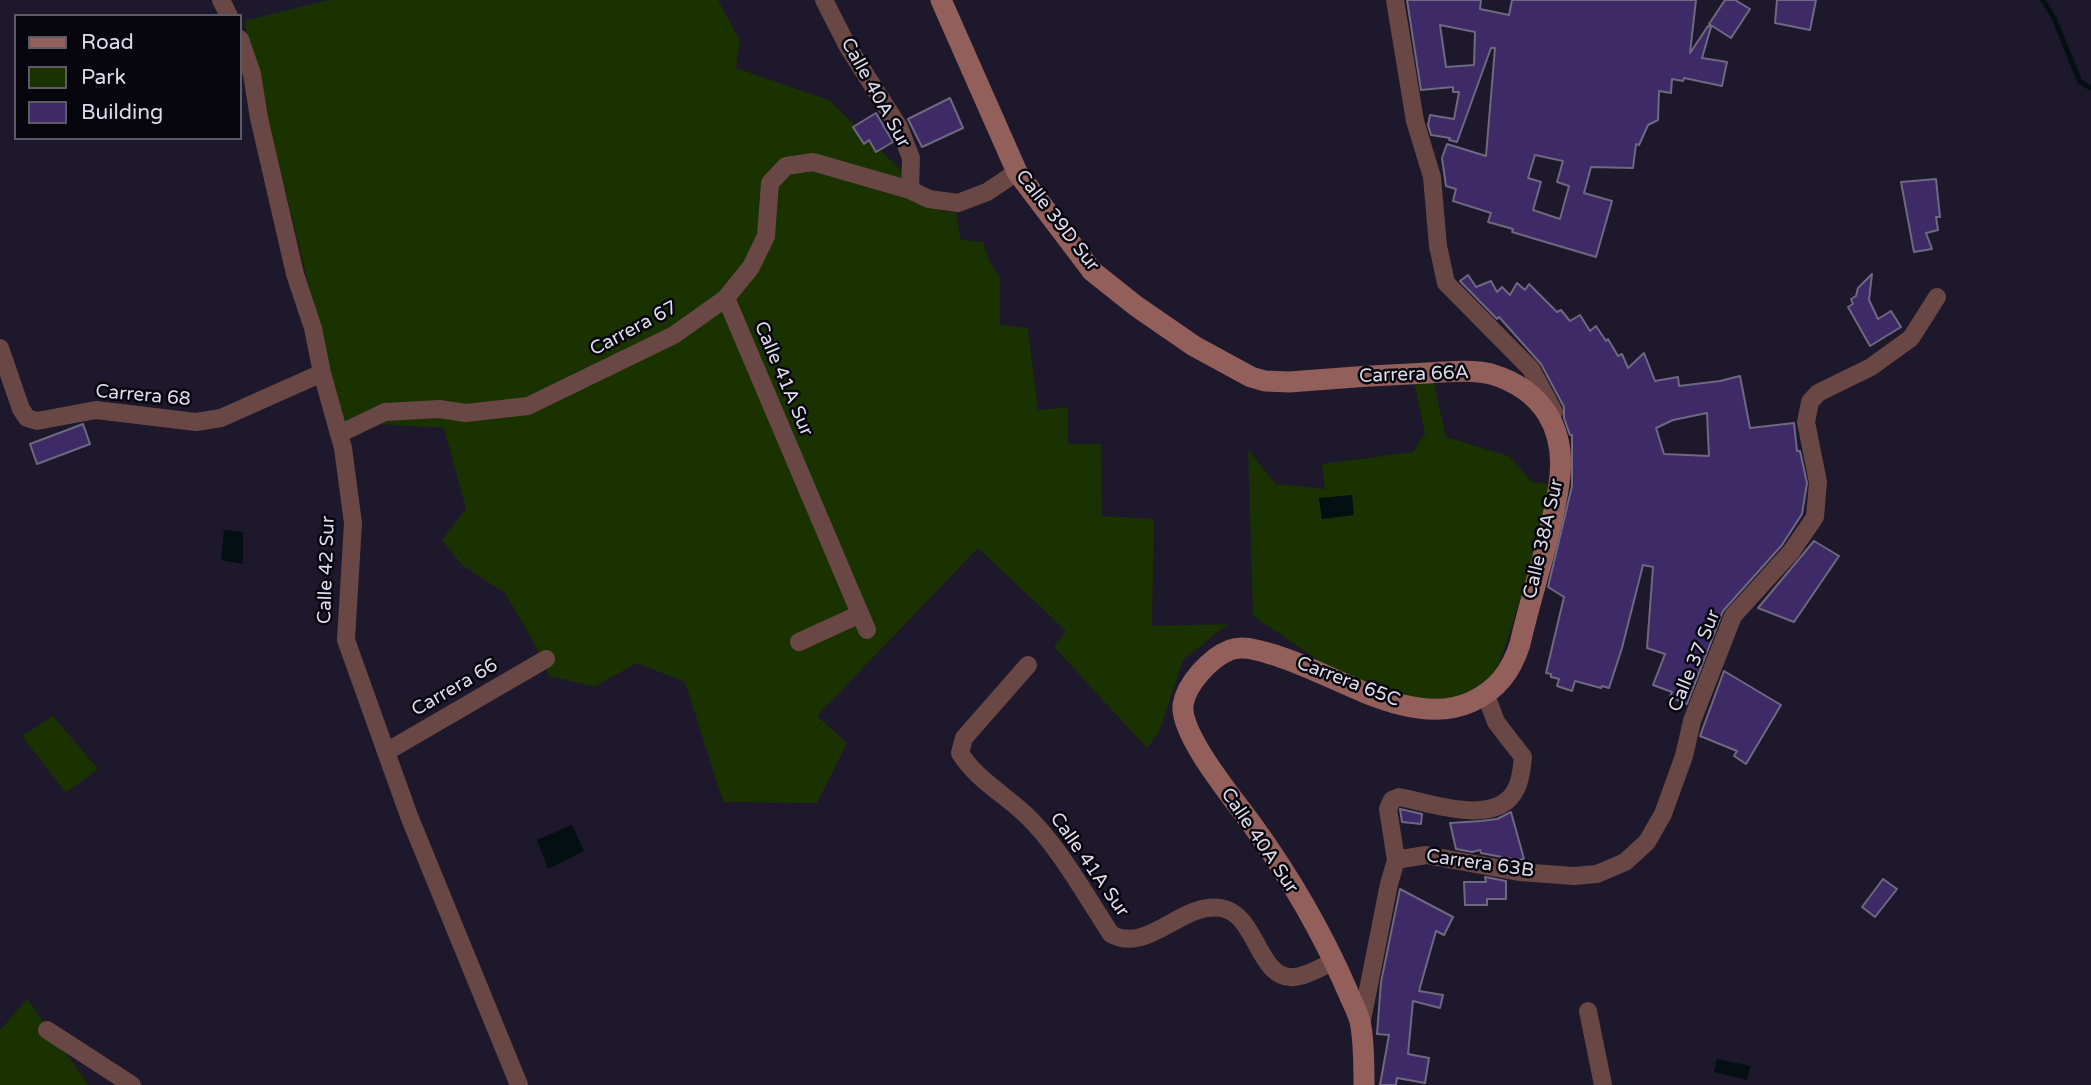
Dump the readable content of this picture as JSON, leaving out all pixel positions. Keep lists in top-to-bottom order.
{
  "streets": {
    "main road": [
      "Calle 40A Sur",
      "Calle 39D Sur",
      "Carrera 66A",
      "Calle 38A Sur",
      "Carrera 65C"
    ],
    "street": [
      "Carrera 67",
      "Calle 41A Sur",
      "Carrera 68",
      "Calle 42 Sur",
      "Calle 37 Sur",
      "Carrera 66",
      "Carrera 63B"
    ]
  },
  "crossings": [
    ["Calle 40A Sur", "Carrera 67"],
    ["Calle 40A Sur", "Calle 41A Sur"],
    ["Calle 40A Sur", "Carrera 65C"],
    ["Calle 39D Sur", "Carrera 67"],
    ["Calle 39D Sur", "Carrera 66A"],
    ["Carrera 67", "Calle 41A Sur"],
    ["Carrera 67", "Calle 42 Sur"],
    ["Carrera 66A", "Calle 38A Sur"],
    ["Carrera 68", "Calle 42 Sur"],
    ["Calle 38A Sur", "Carrera 65C"],
    ["Calle 42 Sur", "Carrera 66"],
    ["Calle 37 Sur", "Carrera 63B"]
  ],
  "legend": ["Road", "Park", "Building"]
}
